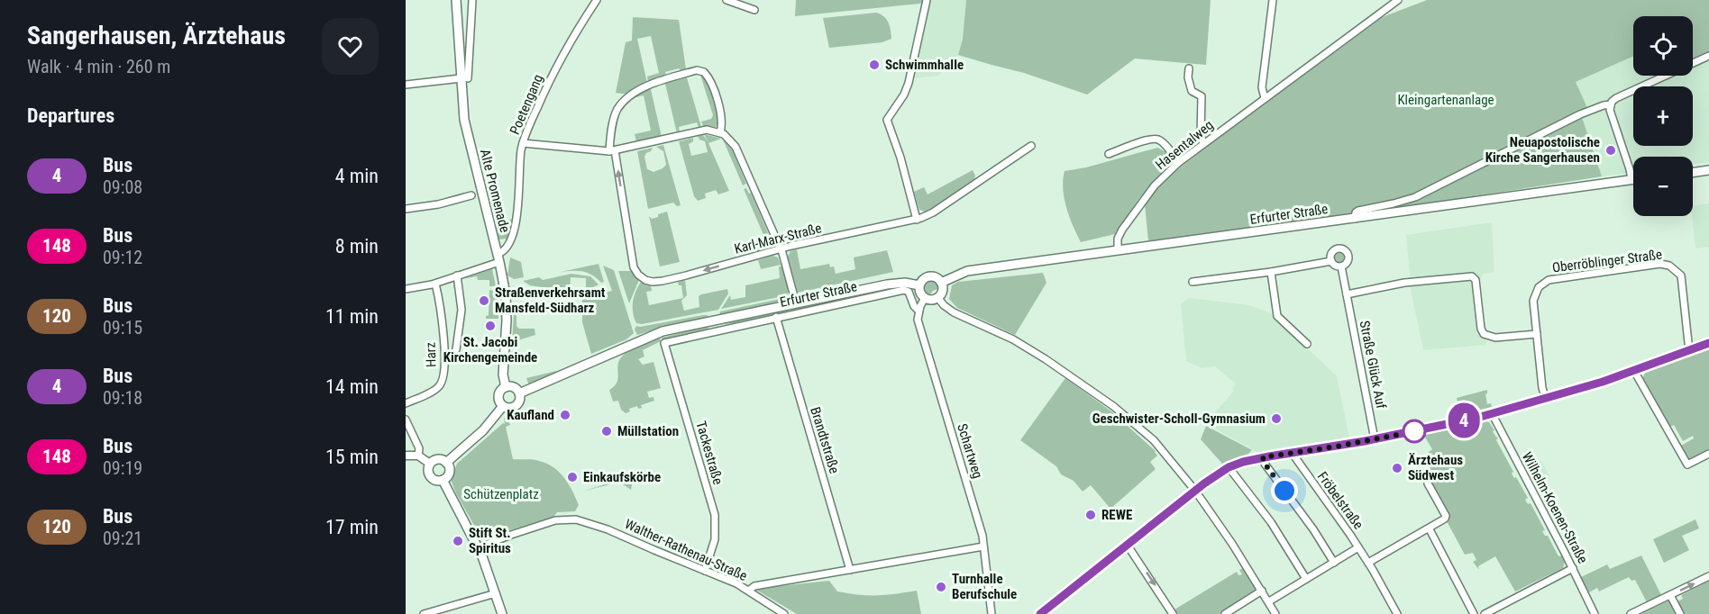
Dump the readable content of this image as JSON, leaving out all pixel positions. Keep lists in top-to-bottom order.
{
  "streets": {
    "main road": ["Alte Promenade", "Erfurter Straße"],
    "street": [
      "Poetengang",
      "Hasentalweg",
      "Karl-Marx-Straße",
      "Oberröblinger Straße",
      "Harz",
      "Straße Glück Auf",
      "Brandtstraße",
      "Schartweg",
      "Tackestraße",
      "Fröbelstraße",
      "Wilhelm-Koenen-Straße",
      "Walther-Rathenau-Straße"
    ]
  },
  "crossings": [
    ["Poetengang", "Alte Promenade"],
    ["Hasentalweg", "Erfurter Straße"],
    ["Alte Promenade", "Erfurter Straße"],
    ["Erfurter Straße", "Brandtstraße"],
    ["Erfurter Straße", "Schartweg"],
    ["Erfurter Straße", "Tackestraße"],
    ["Brandtstraße", "Walther-Rathenau-Straße"],
    ["Schartweg", "Walther-Rathenau-Straße"],
    ["Tackestraße", "Walther-Rathenau-Straße"]
  ],
  "parks": ["Kleingartenanlage", "Schützenplatz"],
  "places": [
    "Schwimmhalle",
    "Neuapostolische Kirche Sangerhausen",
    "Straßenverkehrsamt Mansfeld-Südharz",
    "St. Jacobi Kirchengemeinde",
    "Kaufland",
    "Geschwister-Scholl-Gymnasium",
    "Müllstation",
    "Ärztehaus Südwest",
    "Einkaufskörbe",
    "REWE",
    "Stift St. Spiritus",
    "Turnhalle Berufschule"
  ],
  "lines": ["bus line 4"],
  "page": {
    "heading": [
      ["Sangerhausen, Ärztehaus", "Walk · 4 min · 260 m"],
      "Departures"
    ],
    "on_map": "4",
    "map_buttons": ["+", "−"],
    "list": [
      {
        "mark": "4",
        "name": "Bus",
        "note": "09:08",
        "value": "4 min"
      },
      {
        "mark": "148",
        "name": "Bus",
        "note": "09:12",
        "value": "8 min"
      },
      {
        "mark": "120",
        "name": "Bus",
        "note": "09:15",
        "value": "11 min"
      },
      {
        "mark": "4",
        "name": "Bus",
        "note": "09:18",
        "value": "14 min"
      },
      {
        "mark": "148",
        "name": "Bus",
        "note": "09:19",
        "value": "15 min"
      },
      {
        "mark": "120",
        "name": "Bus",
        "note": "09:21",
        "value": "17 min"
      }
    ]
  }
}
